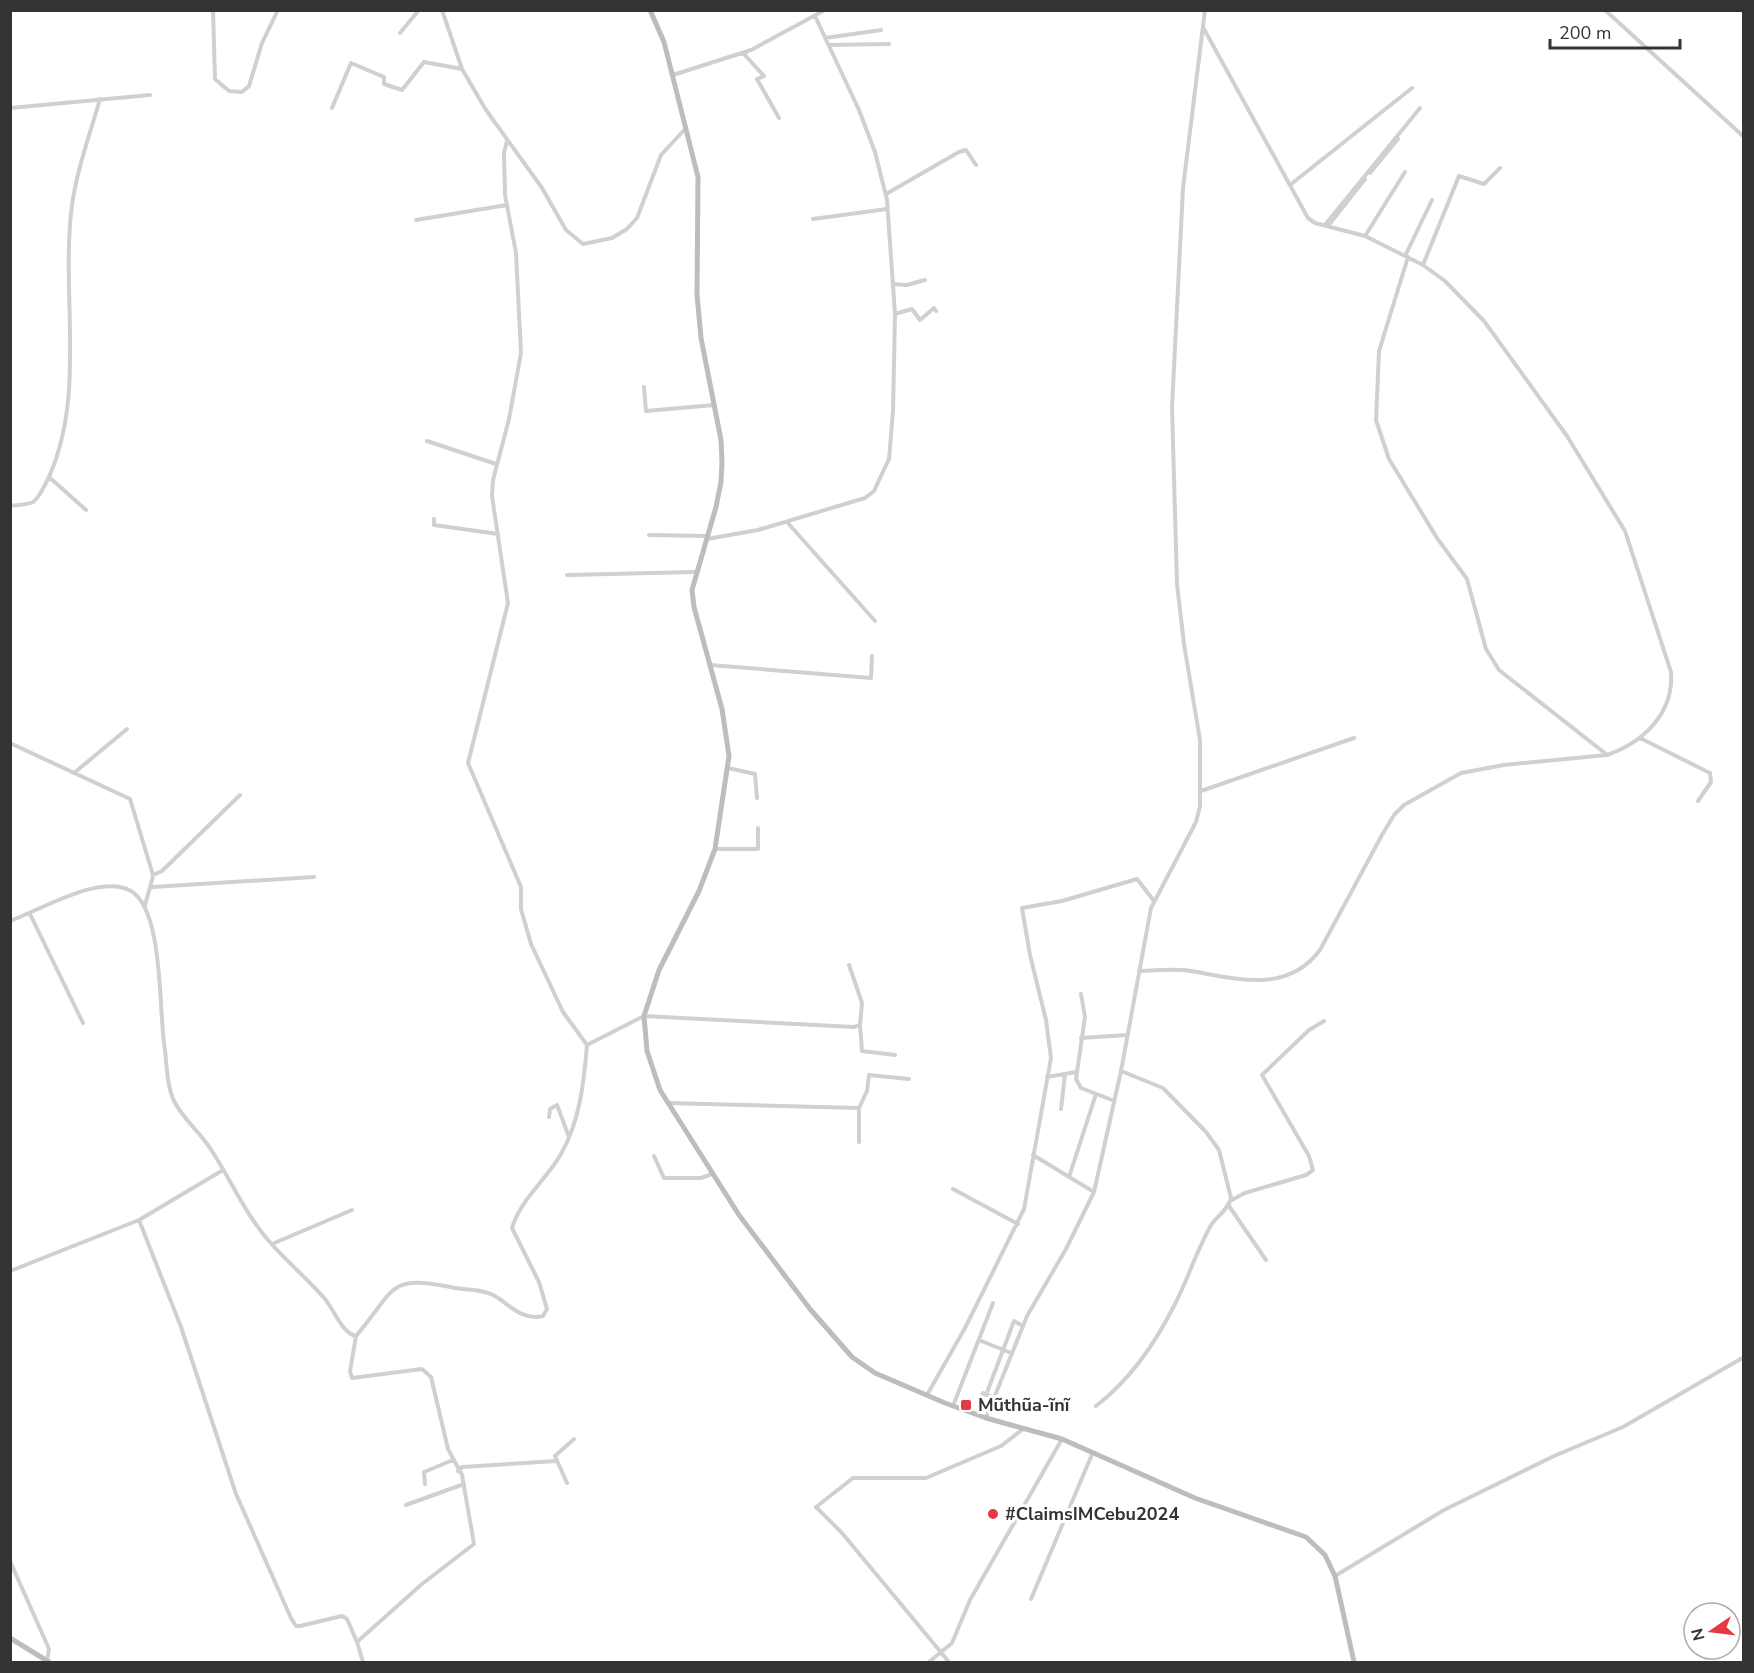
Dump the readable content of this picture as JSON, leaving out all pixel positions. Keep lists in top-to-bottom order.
{
  "places": {
    "transit": ["Mũthũa-ĩnĩ"],
    "other": ["#ClaimsIMCebu2024"]
  },
  "scale_bar": "200 m",
  "north": "left"
}
